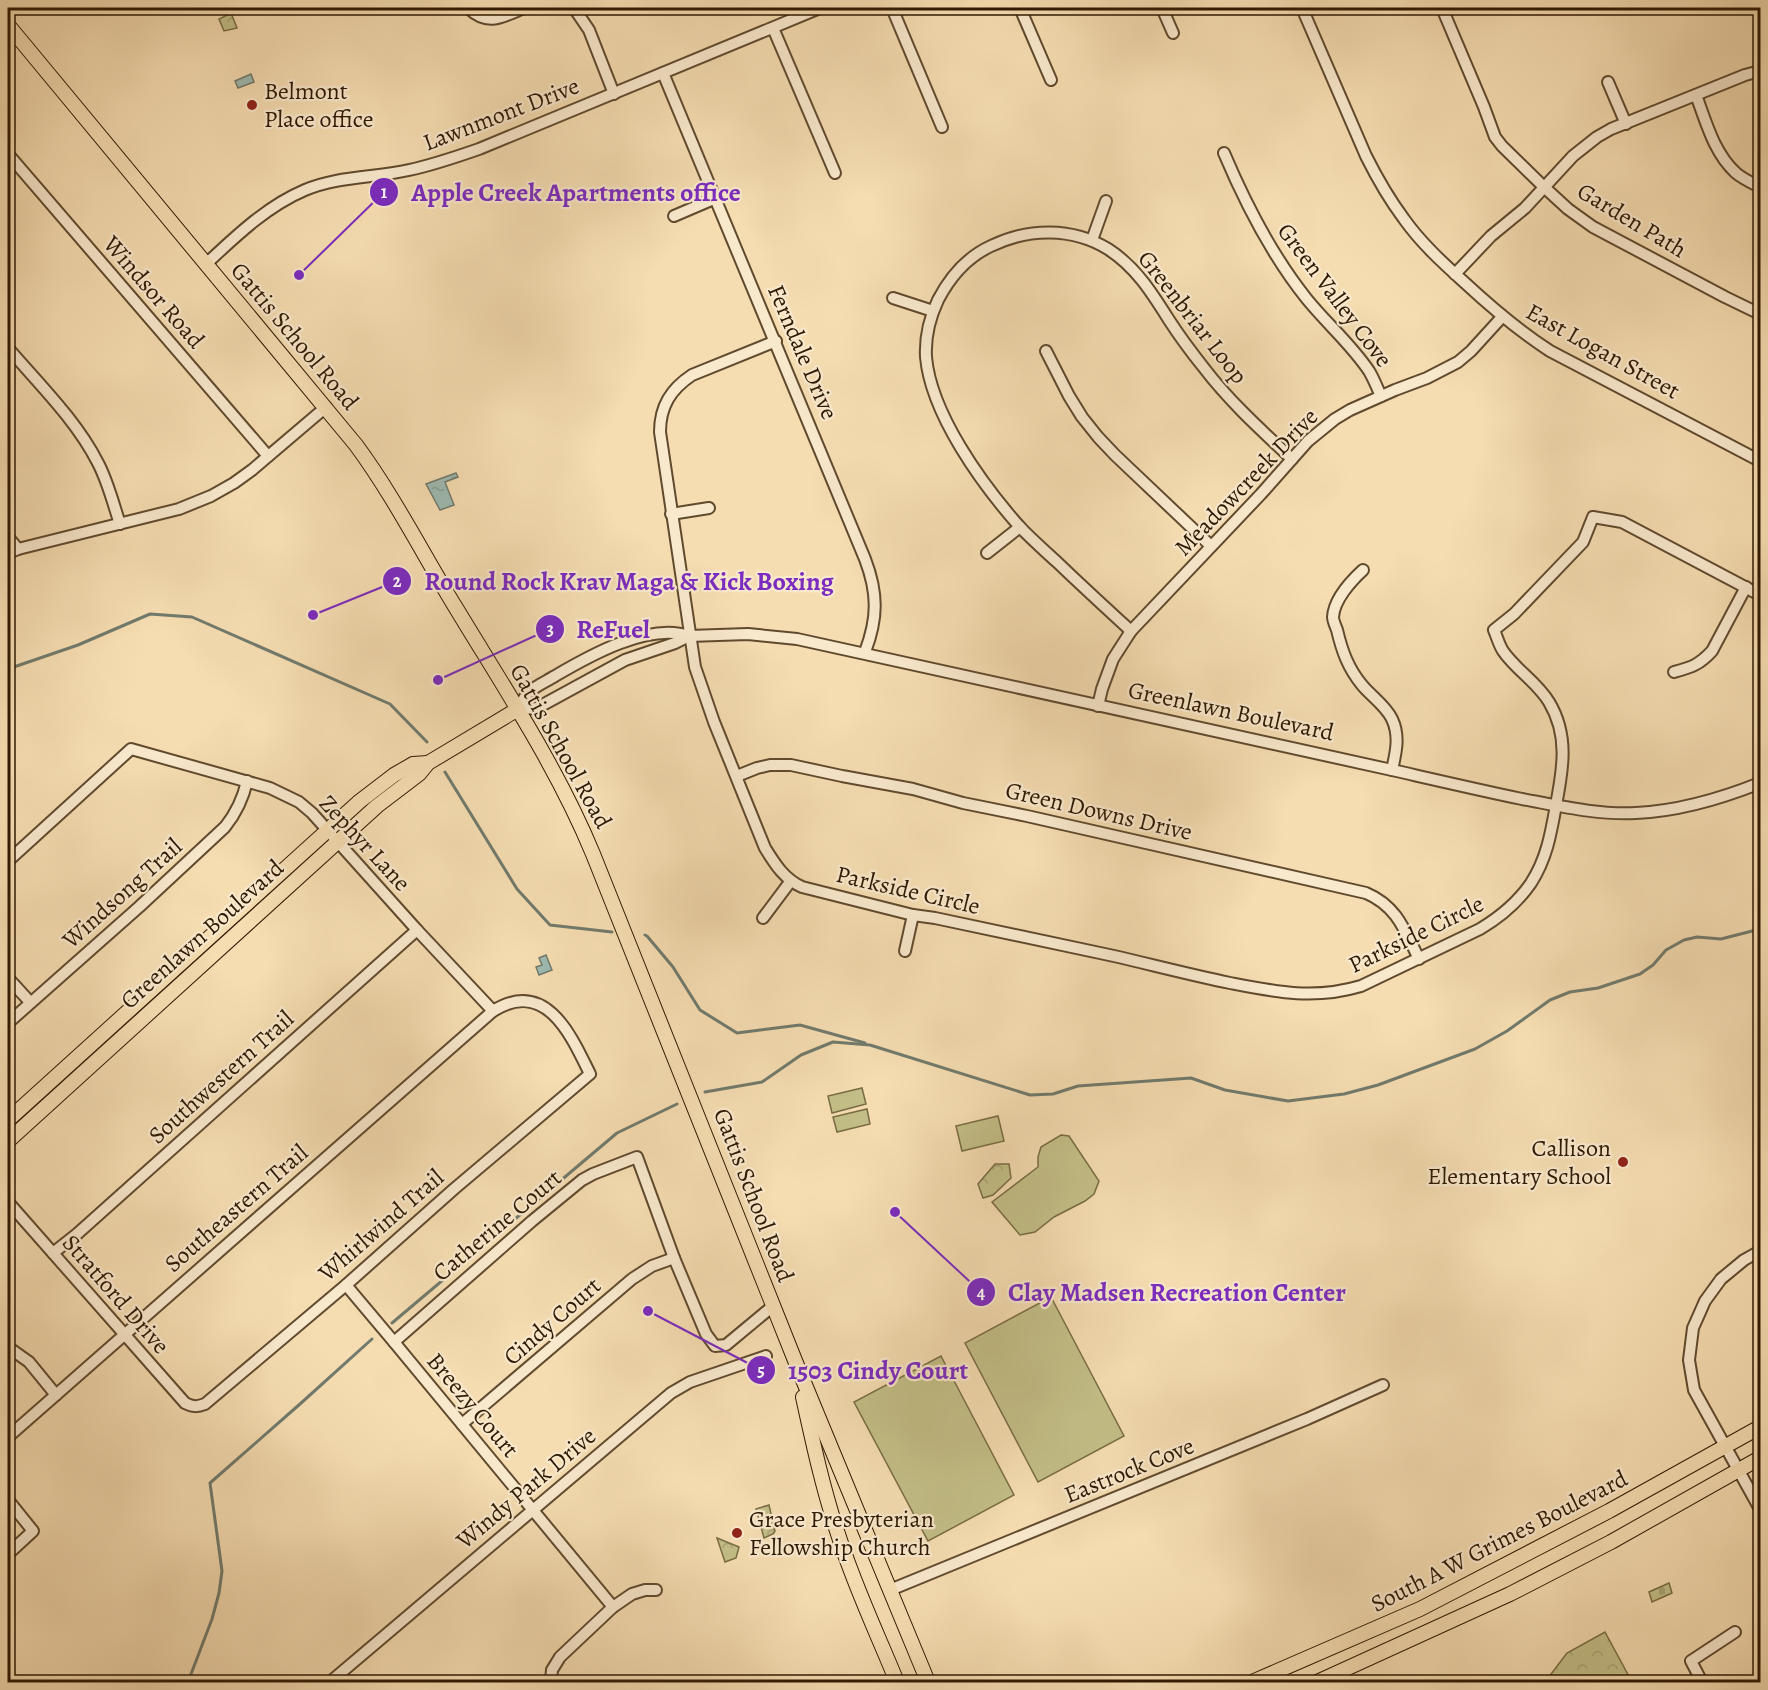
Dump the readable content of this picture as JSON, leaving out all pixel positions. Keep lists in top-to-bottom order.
{
  "streets": {
    "main road": ["Gattis School Road", "Greenlawn Boulevard", "South A W Grimes Boulevard"],
    "street": [
      "Lawnmont Drive",
      "Garden Path",
      "Windsor Road",
      "Green Valley Cove",
      "Greenbriar Loop",
      "East Logan Street",
      "Ferndale Drive",
      "Meadowcreek Drive",
      "Green Downs Drive",
      "Zephyr Lane",
      "Parkside Circle",
      "Windsong Trail",
      "Southwestern Trail",
      "Southeastern Trail",
      "Whirlwind Trail",
      "Catherine Court",
      "Stratford Drive",
      "Cindy Court",
      "Breezy Court",
      "Eastrock Cove",
      "Windy Park Drive"
    ]
  },
  "crossings": [
    ["Lawnmont Drive", "Gattis School Road"],
    ["Lawnmont Drive", "Ferndale Drive"],
    ["Green Valley Cove", "Meadowcreek Drive"],
    ["Greenbriar Loop", "Meadowcreek Drive"],
    ["Gattis School Road", "Greenlawn Boulevard"],
    ["Gattis School Road", "Eastrock Cove"],
    ["East Logan Street", "Meadowcreek Drive"],
    ["Ferndale Drive", "Greenlawn Boulevard"],
    ["Meadowcreek Drive", "Greenlawn Boulevard"],
    ["Greenlawn Boulevard", "Zephyr Lane"],
    ["Greenlawn Boulevard", "Parkside Circle"],
    ["Green Downs Drive", "Parkside Circle"],
    ["Zephyr Lane", "Windsong Trail"],
    ["Zephyr Lane", "Southwestern Trail"],
    ["Zephyr Lane", "Southeastern Trail"],
    ["Zephyr Lane", "Whirlwind Trail"],
    ["Southwestern Trail", "Stratford Drive"],
    ["Southeastern Trail", "Whirlwind Trail"],
    ["Southeastern Trail", "Stratford Drive"],
    ["Whirlwind Trail", "Stratford Drive"],
    ["Whirlwind Trail", "Breezy Court"],
    ["Catherine Court", "Cindy Court"],
    ["Catherine Court", "Breezy Court"],
    ["Cindy Court", "Breezy Court"],
    ["Breezy Court", "Windy Park Drive"]
  ],
  "places": [
    "Belmont Place office",
    "Apple Creek Apartments office",
    "Round Rock Krav Maga & Kick Boxing",
    "ReFuel",
    "Callison Elementary School",
    "Clay Madsen Recreation Center",
    "1503 Cindy Court",
    "Grace Presbyterian Fellowship Church"
  ]
}
